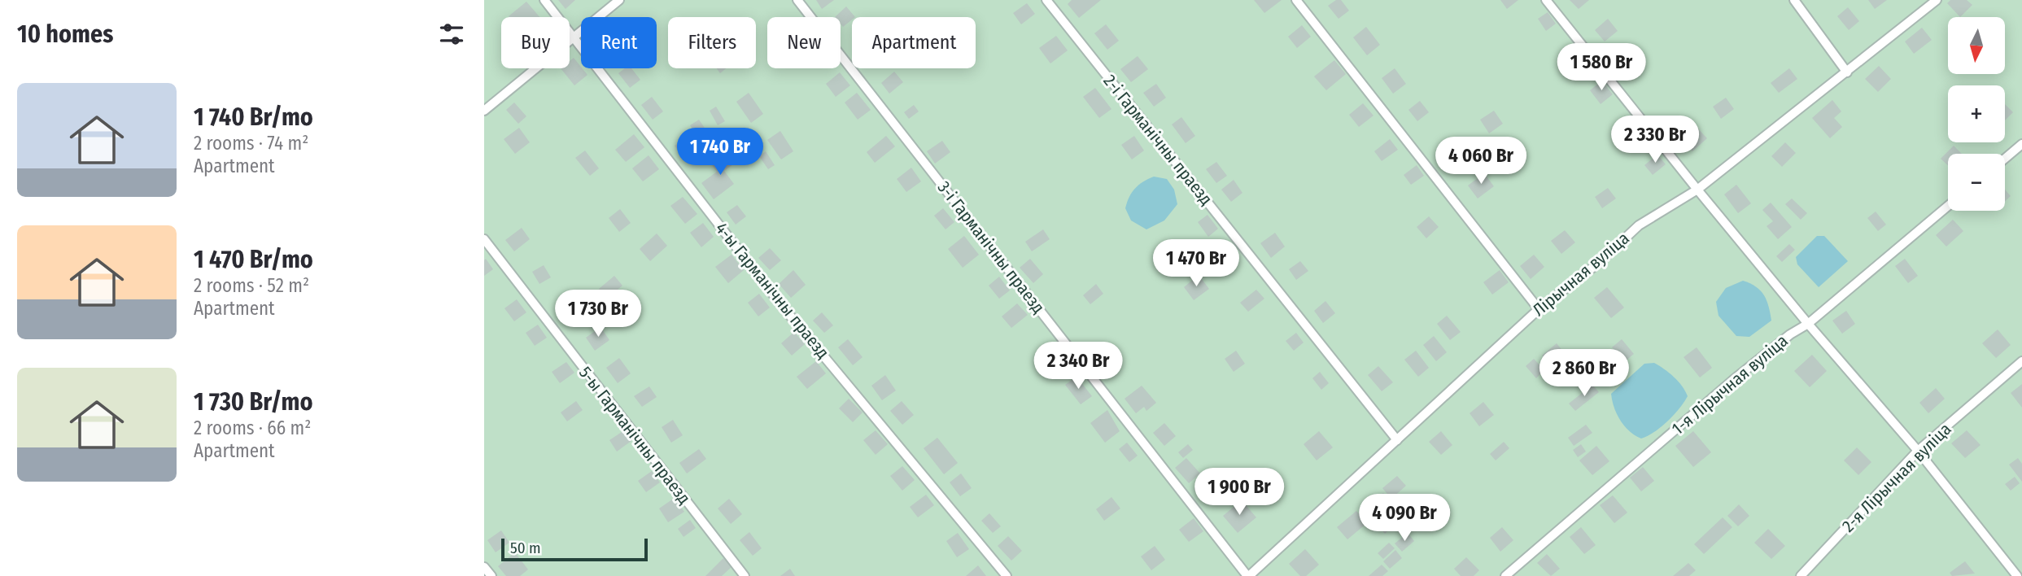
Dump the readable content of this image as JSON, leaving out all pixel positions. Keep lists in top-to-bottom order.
{
  "streets": {
    "lane": [
      "2-і Гарманічны праезд",
      "3-і Гарманічны праезд",
      "Лірычная вуліца",
      "4-ы Гарманічны праезд",
      "1-я Лірычная вуліца",
      "5-ы Гарманічны праезд",
      "2-я Лірычная вуліца"
    ]
  },
  "crossings": [
    ["2-і Гарманічны праезд", "Лірычная вуліца"],
    ["3-і Гарманічны праезд", "Лірычная вуліца"]
  ],
  "scale_bar": "50 m",
  "north": "bottom",
  "page": {
    "heading": "10 homes",
    "map_buttons": ["+", "−"],
    "chip": [
      "Buy",
      "Rent",
      "Filters",
      "New",
      "Apartment"
    ],
    "price": [
      "1 580 Br",
      "2 330 Br",
      "1 740 Br",
      "4 060 Br",
      "1 470 Br",
      "1 730 Br",
      "2 340 Br",
      "2 860 Br",
      "1 900 Br",
      "4 090 Br"
    ],
    "list": [
      {
        "name": "1 740 Br/mo",
        "note": "2 rooms · 74 m² · Apartment"
      },
      {
        "name": "1 470 Br/mo",
        "note": "2 rooms · 52 m² · Apartment"
      },
      {
        "name": "1 730 Br/mo",
        "note": "2 rooms · 66 m² · Apartment"
      }
    ],
    "scale": "50 m"
  }
}
